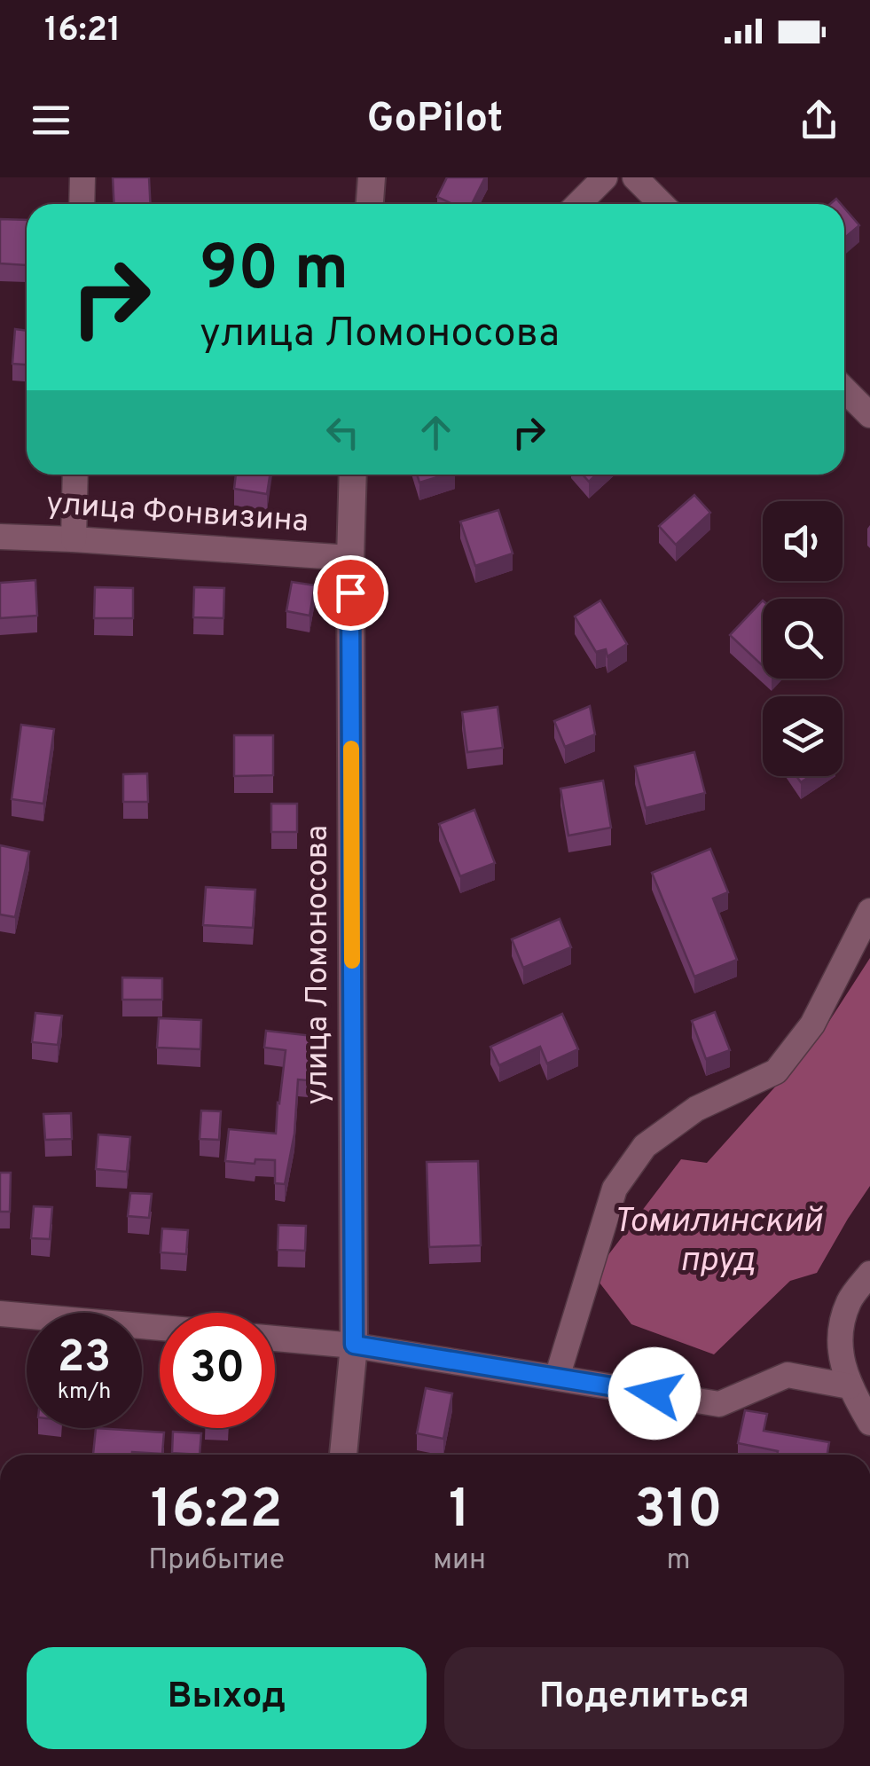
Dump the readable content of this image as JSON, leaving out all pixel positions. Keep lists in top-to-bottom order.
{
  "streets": {
    "street": ["улица Фонвизина", "улица Ломоносова"]
  },
  "crossings": [
    ["улица Фонвизина", "улица Ломоносова"]
  ],
  "water": ["Томилинский пруд"],
  "page": {
    "status": "16:21",
    "header": "GoPilot",
    "turn": ["90 m", "улица Ломоносова"],
    "speed": "23 km/h",
    "limit": "30",
    "eta": [
      "16:22",
      "Прибытие",
      "1",
      "мин",
      "310",
      "m"
    ],
    "buttons": ["Выход", "Поделиться"]
  }
}
